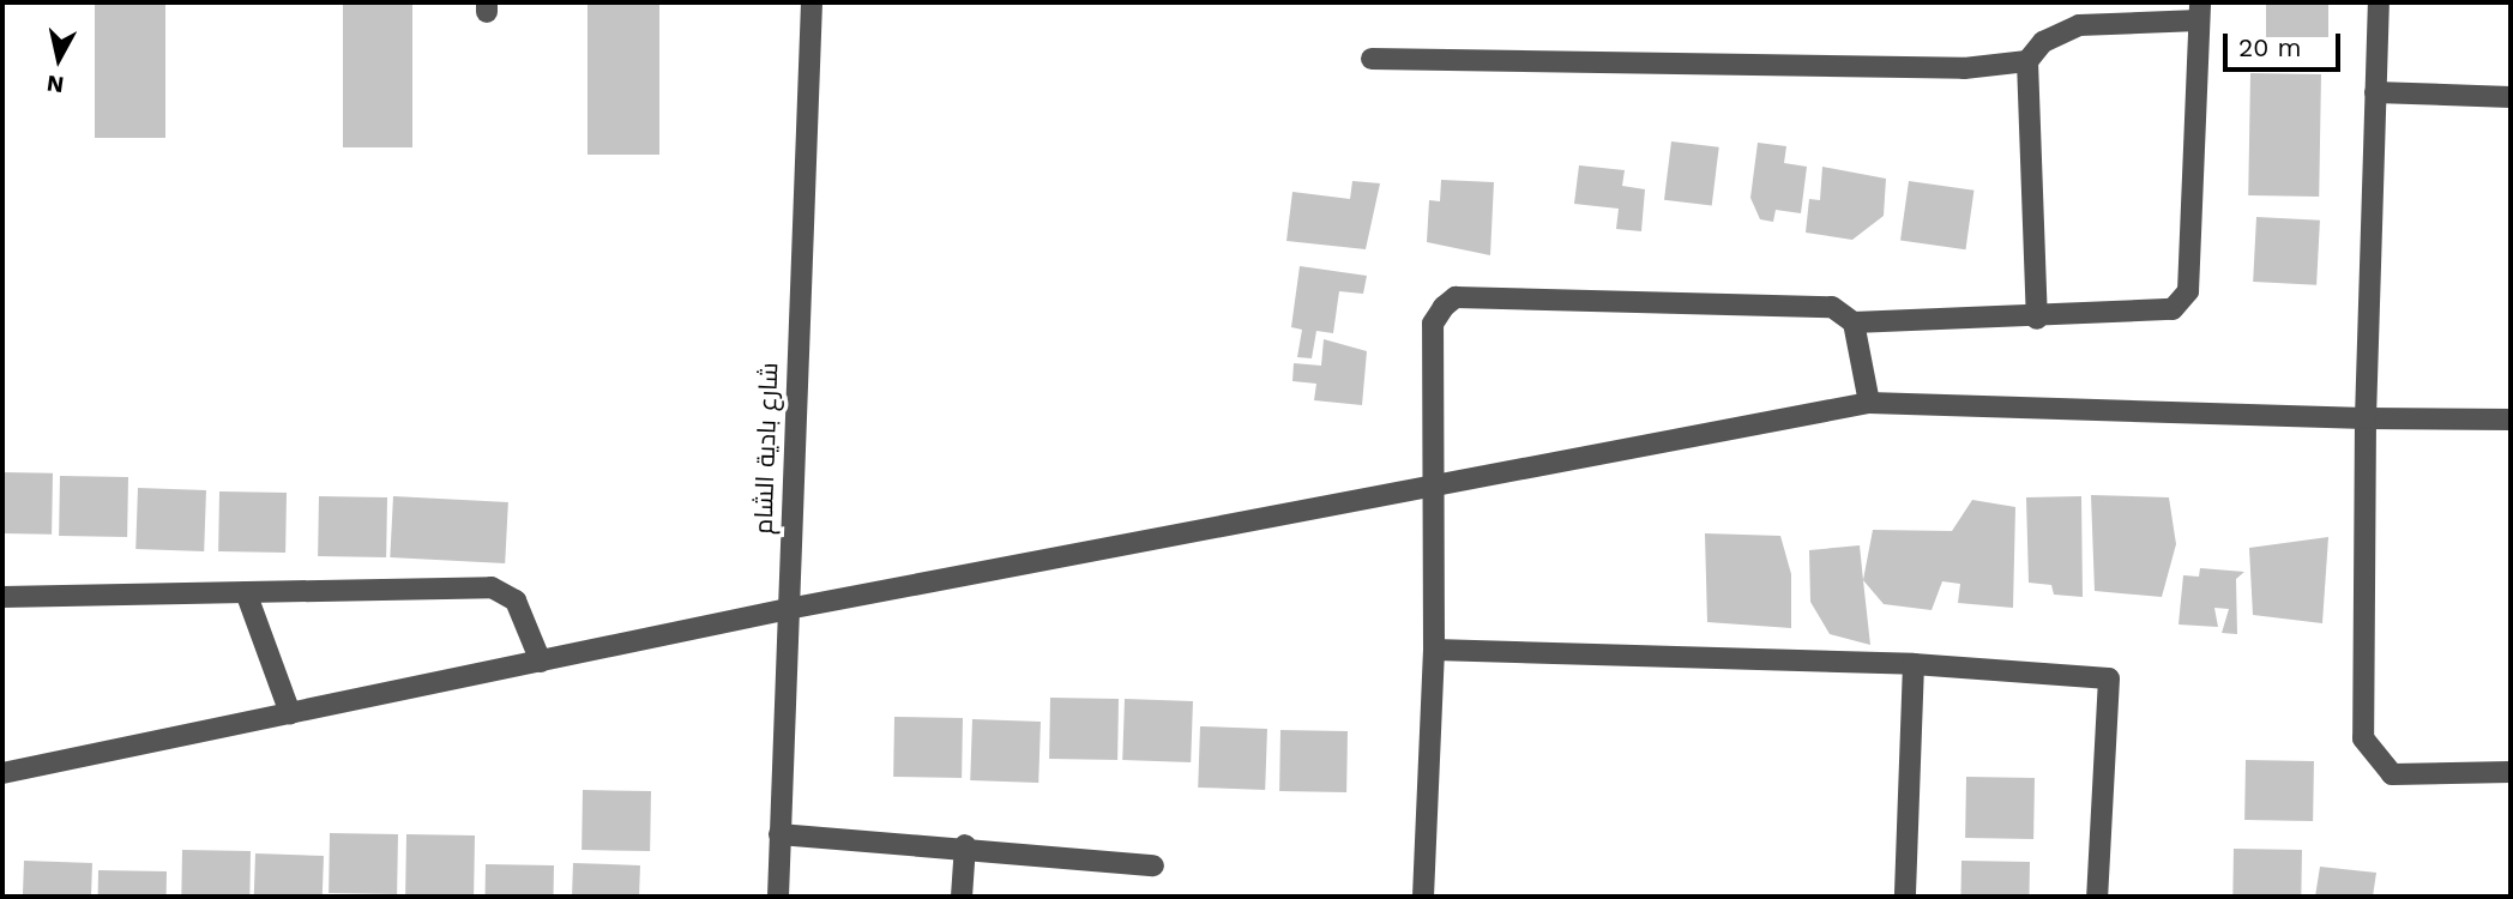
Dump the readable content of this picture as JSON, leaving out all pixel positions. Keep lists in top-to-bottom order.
{
  "streets": {
    "street": ["شارع بادية الشام"]
  },
  "scale_bar": "20 m",
  "north": "bottom"
}
